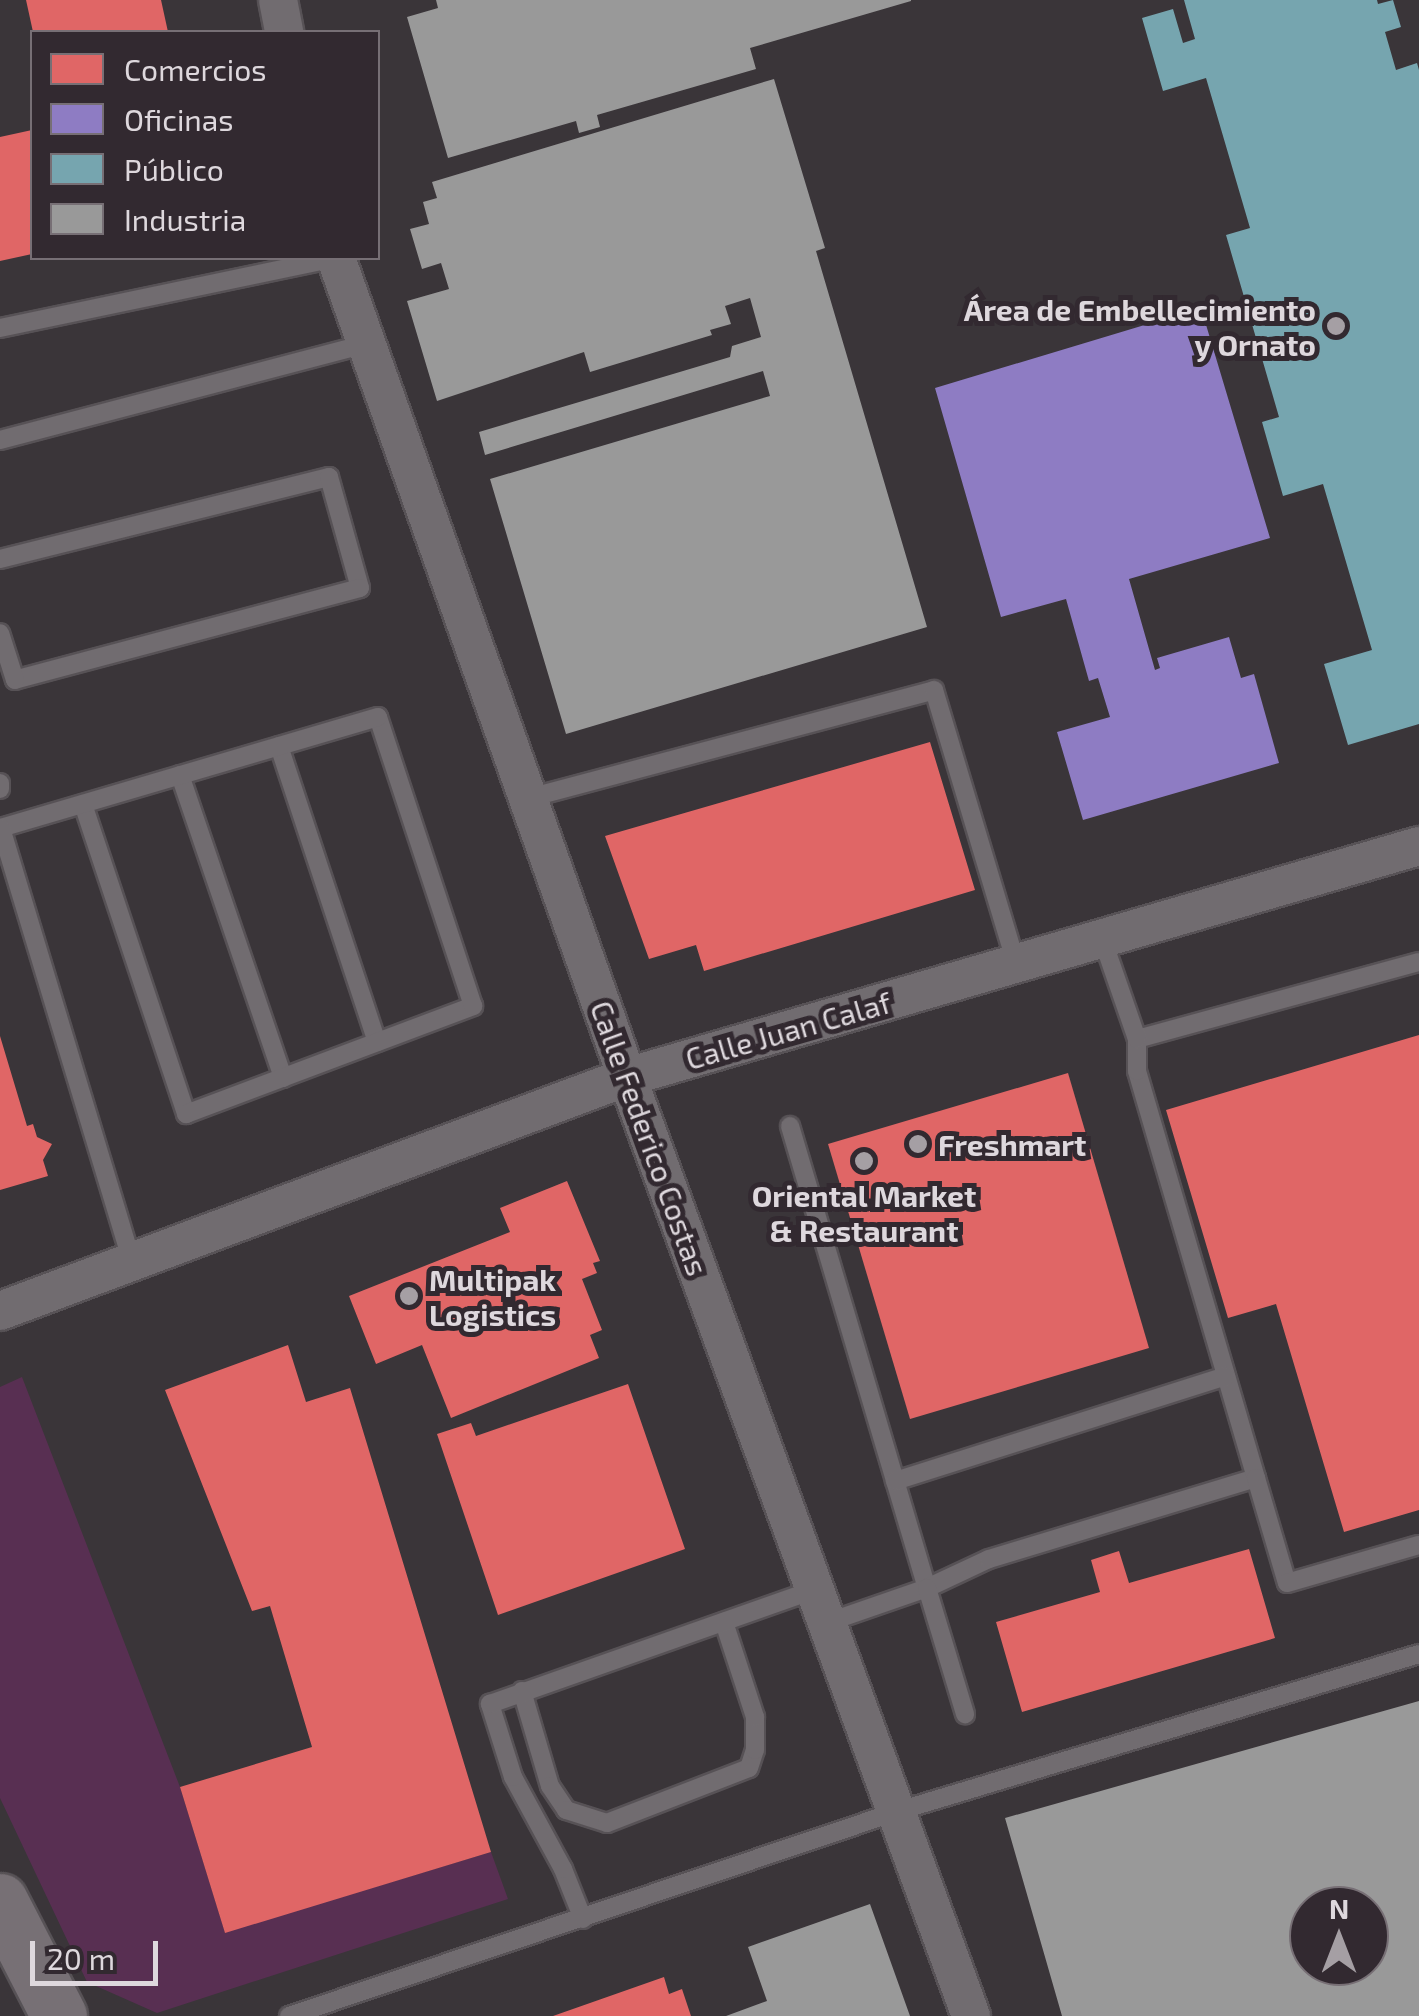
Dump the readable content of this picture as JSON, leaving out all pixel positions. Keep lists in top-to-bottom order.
{
  "streets": {
    "street": ["Calle Juan Calaf", "Calle Federico Costas"]
  },
  "crossings": [
    ["Calle Juan Calaf", "Calle Federico Costas"]
  ],
  "places": [
    "Área de Embellecimiento y Ornato",
    "Freshmart",
    "Oriental Market & Restaurant",
    "Multipak Logistics"
  ],
  "legend": [
    "Comercios",
    "Oficinas",
    "Público",
    "Industria"
  ],
  "scale_bar": "20 m",
  "north": "top"
}
